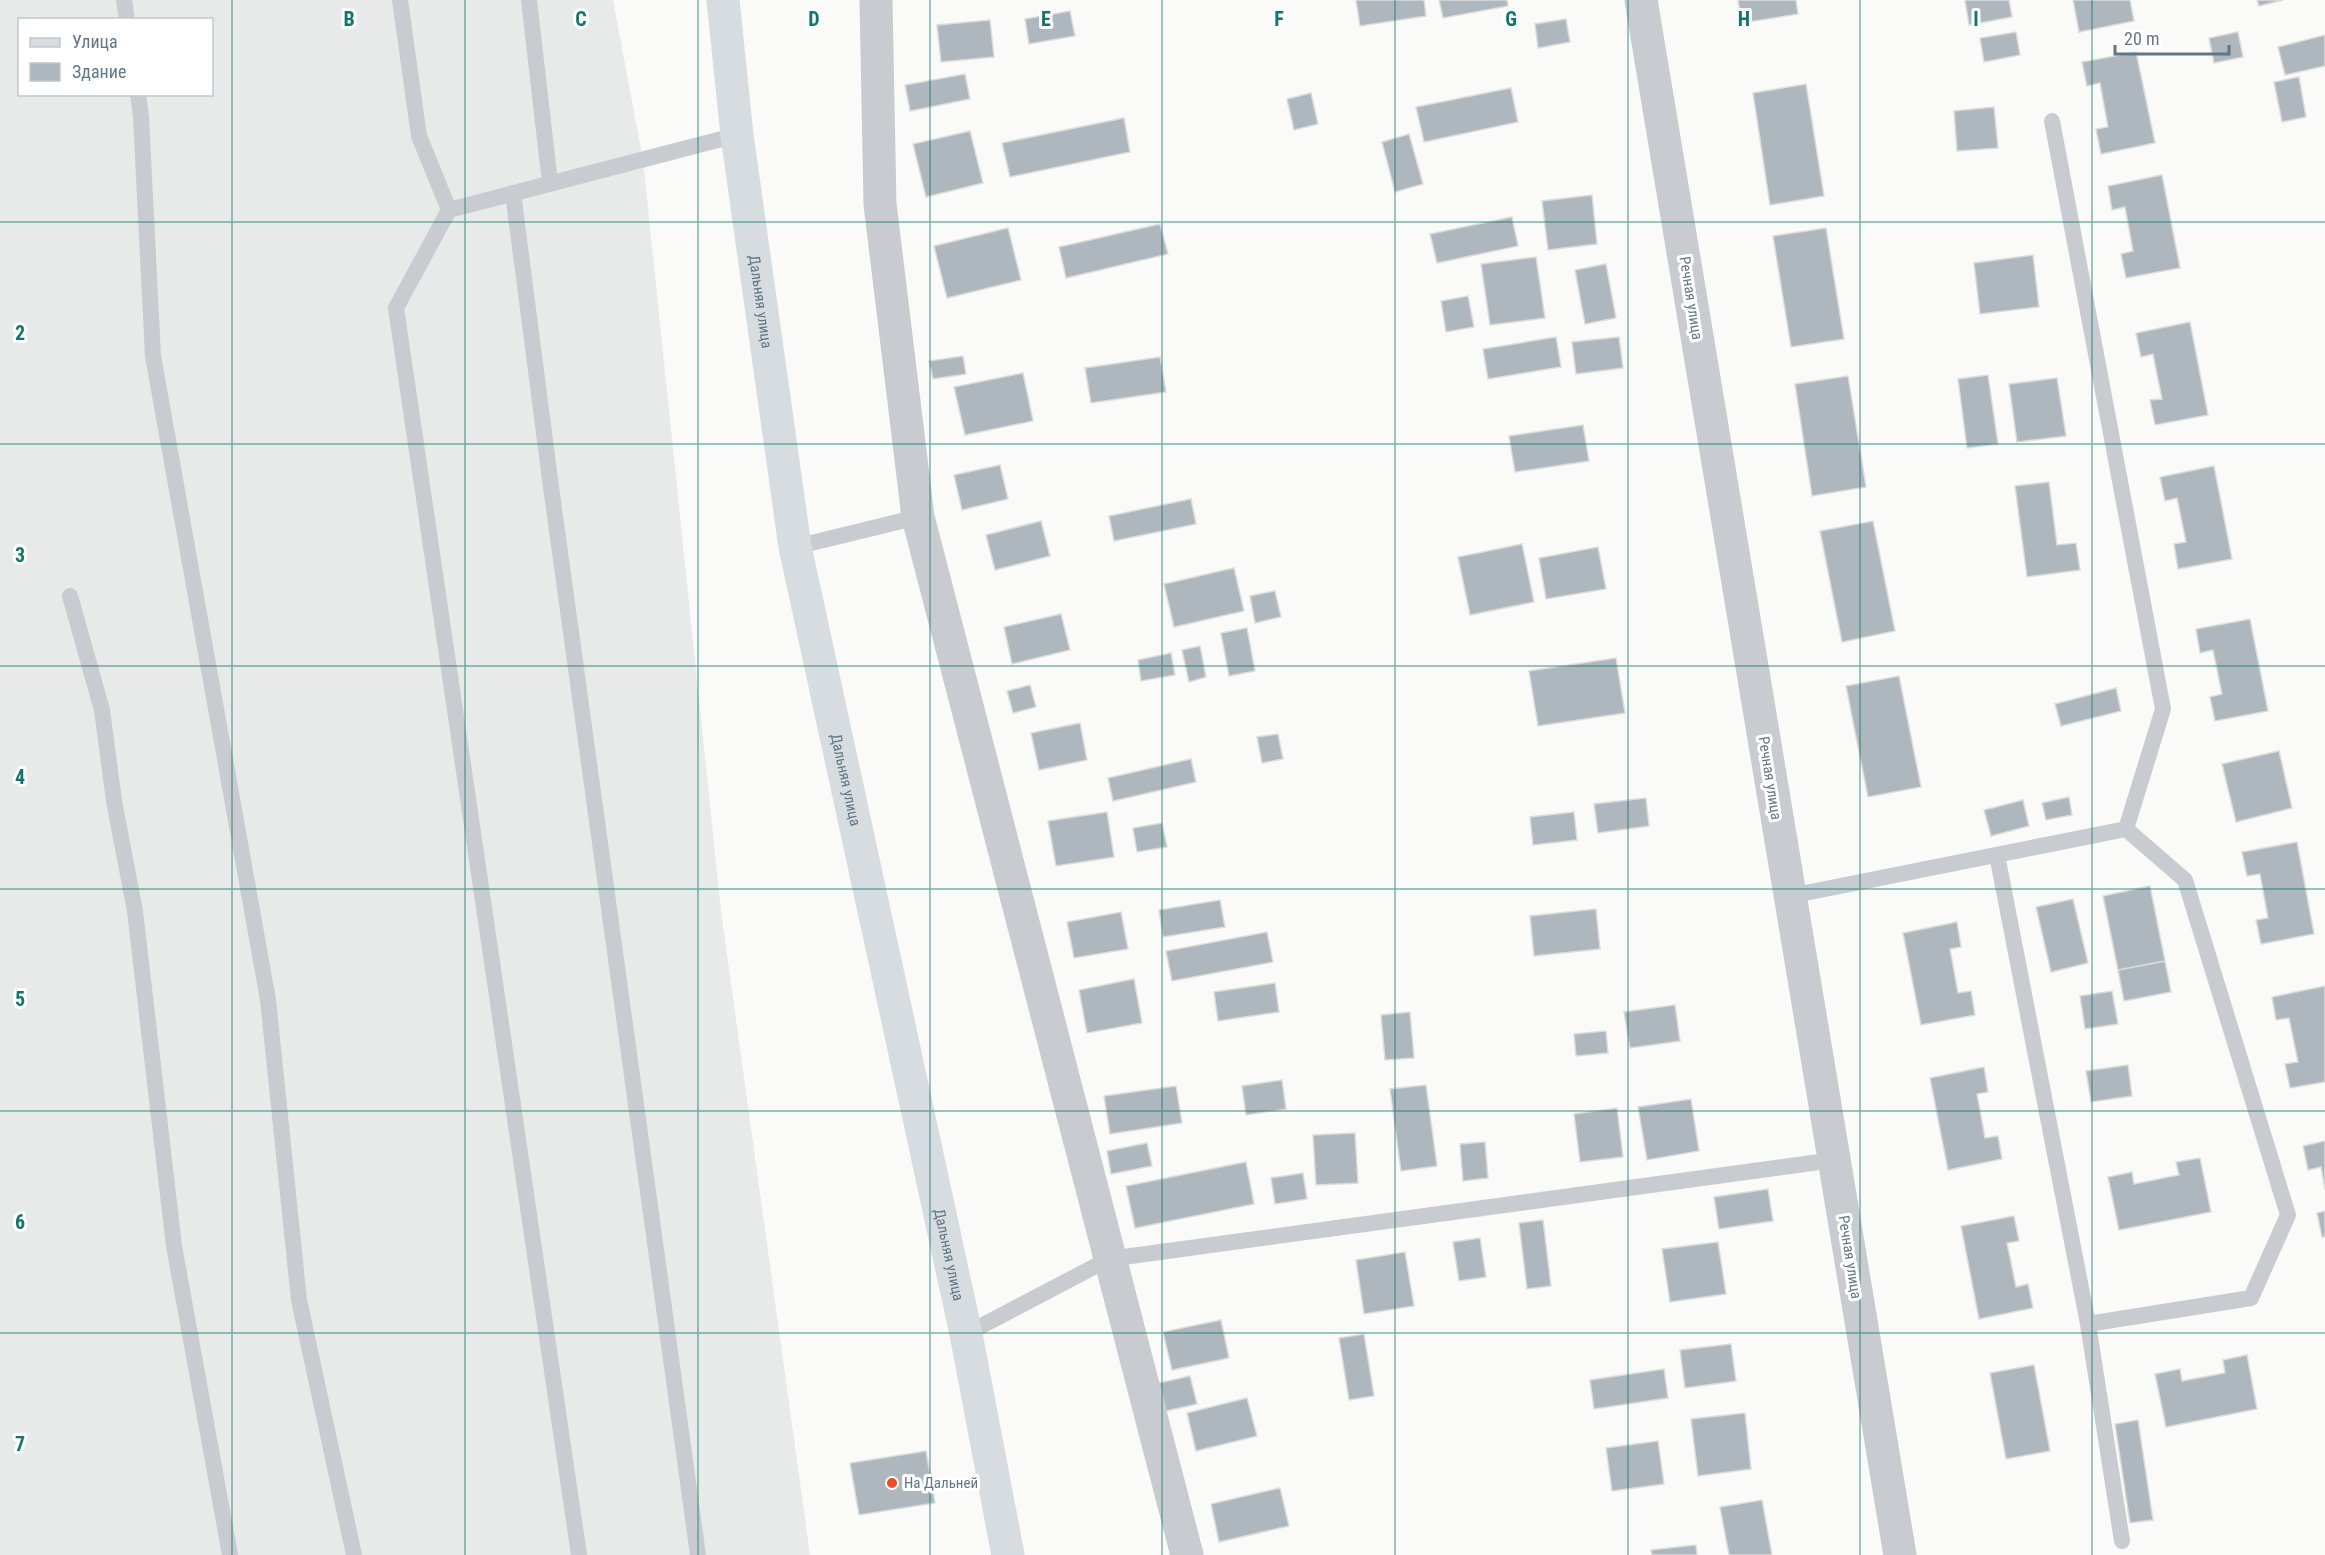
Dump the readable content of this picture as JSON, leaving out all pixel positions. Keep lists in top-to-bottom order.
{
  "streets": {
    "main road": ["Дальняя улица"],
    "street": ["Речная улица"]
  },
  "places": ["На Дальней"],
  "legend": ["Улица", "Здание"],
  "scale_bar": "20 m",
  "grid": {
    "columns": [
      "B",
      "C",
      "D",
      "E",
      "F",
      "G",
      "H",
      "I"
    ],
    "rows": [
      "2",
      "3",
      "4",
      "5",
      "6",
      "7"
    ]
  }
}
